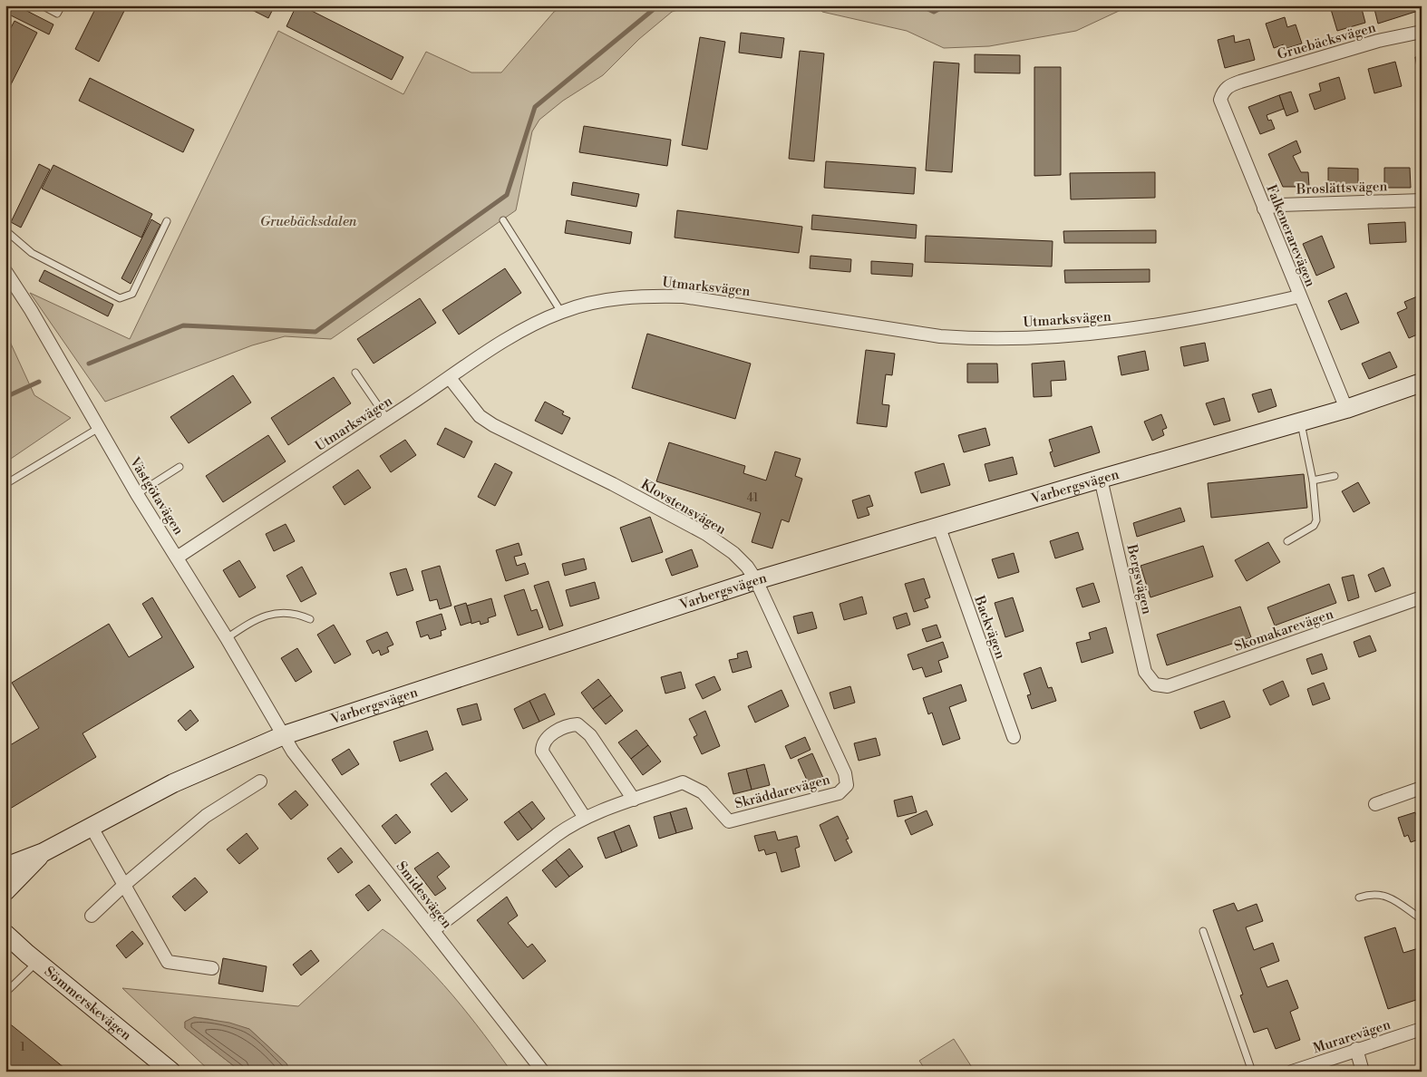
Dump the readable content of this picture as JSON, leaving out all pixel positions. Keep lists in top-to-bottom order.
{
  "streets": {
    "main road": ["Varbergsvägen", "Sömmerskevägen"],
    "street": [
      "Gruebäcksvägen",
      "Broslättsvägen",
      "Falkenerarevägen",
      "Utmarksvägen",
      "Västgötavägen",
      "Klovstensvägen",
      "Bergsvägen",
      "Backvägen",
      "Skomakarevägen",
      "Skräddarevägen",
      "Smidesvägen",
      "Murarevägen"
    ]
  },
  "crossings": [
    ["Gruebäcksvägen", "Falkenerarevägen"],
    ["Broslättsvägen", "Falkenerarevägen"],
    ["Falkenerarevägen", "Utmarksvägen"],
    ["Falkenerarevägen", "Varbergsvägen"],
    ["Utmarksvägen", "Västgötavägen"],
    ["Utmarksvägen", "Klovstensvägen"],
    ["Varbergsvägen", "Västgötavägen"],
    ["Varbergsvägen", "Klovstensvägen"],
    ["Varbergsvägen", "Bergsvägen"],
    ["Varbergsvägen", "Backvägen"],
    ["Varbergsvägen", "Smidesvägen"],
    ["Västgötavägen", "Smidesvägen"],
    ["Klovstensvägen", "Skräddarevägen"],
    ["Bergsvägen", "Skomakarevägen"],
    ["Skräddarevägen", "Smidesvägen"]
  ],
  "parks": ["Gruebäcksdalen"],
  "house_numbers": ["41", "1"]
}
